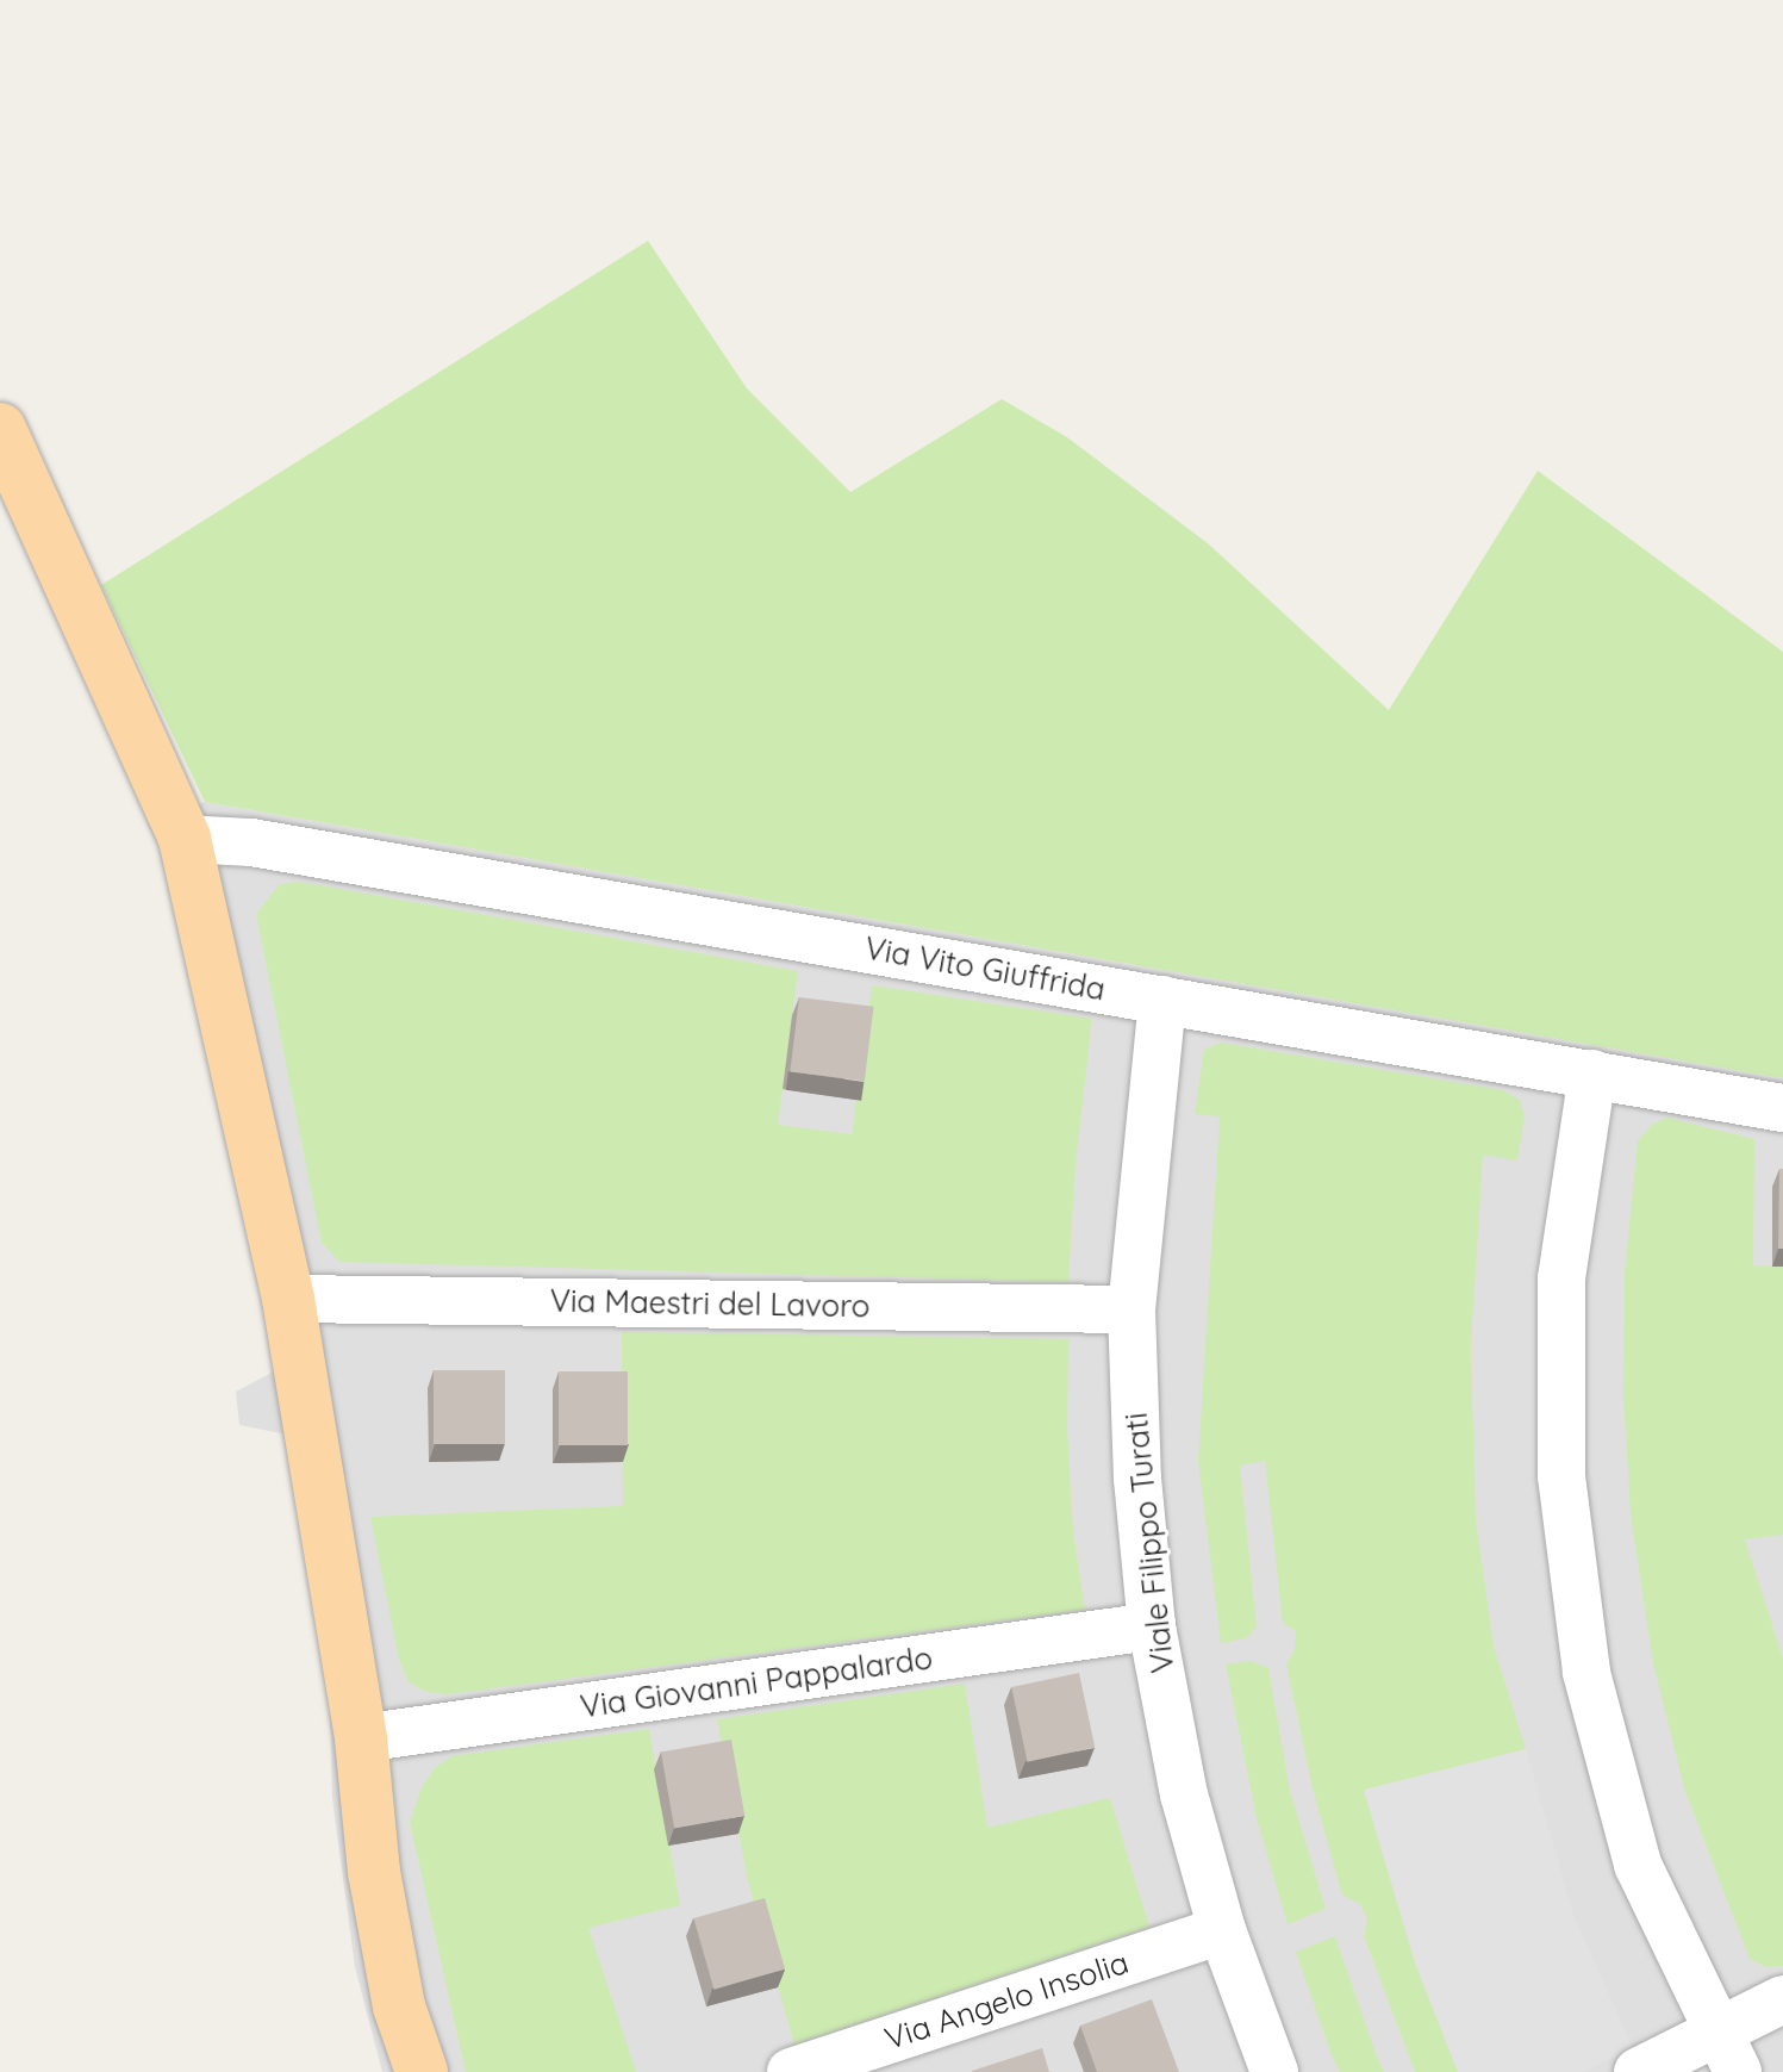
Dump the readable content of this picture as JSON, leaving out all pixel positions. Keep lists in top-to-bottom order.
{
  "streets": {
    "street": [
      "Via Vito Giuffrida",
      "Via Maestri del Lavoro",
      "Viale Filippo Turati",
      "Via Giovanni Pappalardo",
      "Via Angelo Insolia"
    ]
  },
  "crossings": [
    ["Via Vito Giuffrida", "Viale Filippo Turati"],
    ["Via Maestri del Lavoro", "Viale Filippo Turati"],
    ["Viale Filippo Turati", "Via Giovanni Pappalardo"],
    ["Viale Filippo Turati", "Via Angelo Insolia"]
  ]
}
